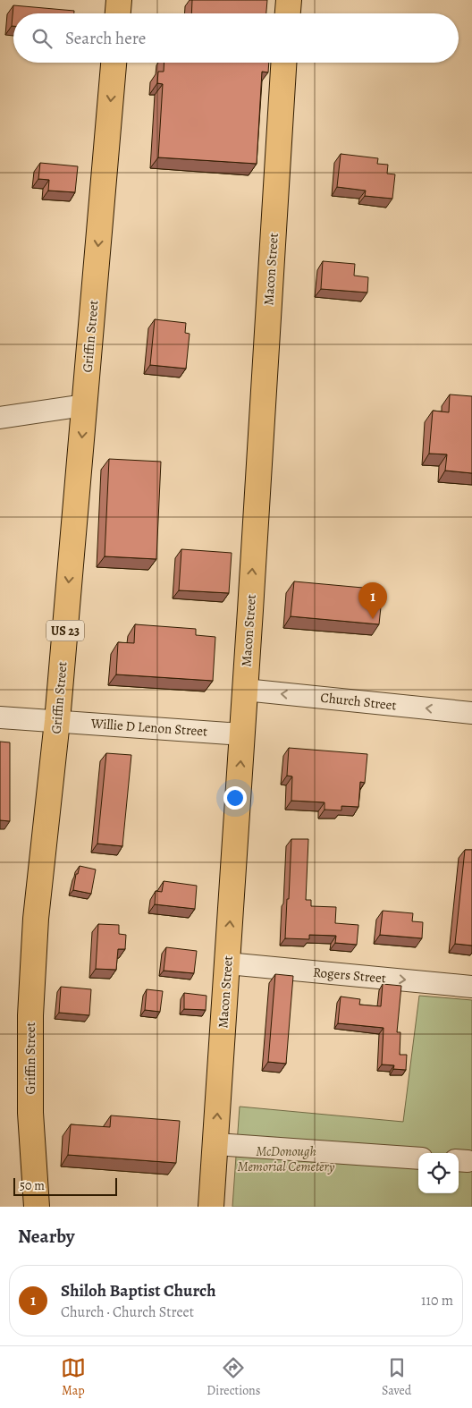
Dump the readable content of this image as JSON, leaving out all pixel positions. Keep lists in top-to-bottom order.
{
  "streets": {
    "main road": ["Macon Street", "Griffin Street", "US 23"],
    "street": ["Church Street", "Willie D Lenon Street", "Rogers Street"]
  },
  "crossings": [
    ["Macon Street", "Church Street"],
    ["Macon Street", "Willie D Lenon Street"],
    ["Macon Street", "Rogers Street"],
    ["Griffin Street", "Willie D Lenon Street"]
  ],
  "one_way": ["Macon Street", "Griffin Street", "Church Street"],
  "parks": ["McDonough Memorial Cemetery"],
  "scale_bar": "50 m",
  "page": {
    "search": "Search here",
    "pins": "1",
    "scale": "50 m",
    "heading": "Nearby",
    "list": [
      {
        "mark": "1",
        "name": "Shiloh Baptist Church",
        "note": "Church · Church Street",
        "value": "110 m"
      }
    ],
    "nav": ["Map", "Directions", "Saved"]
  }
}
